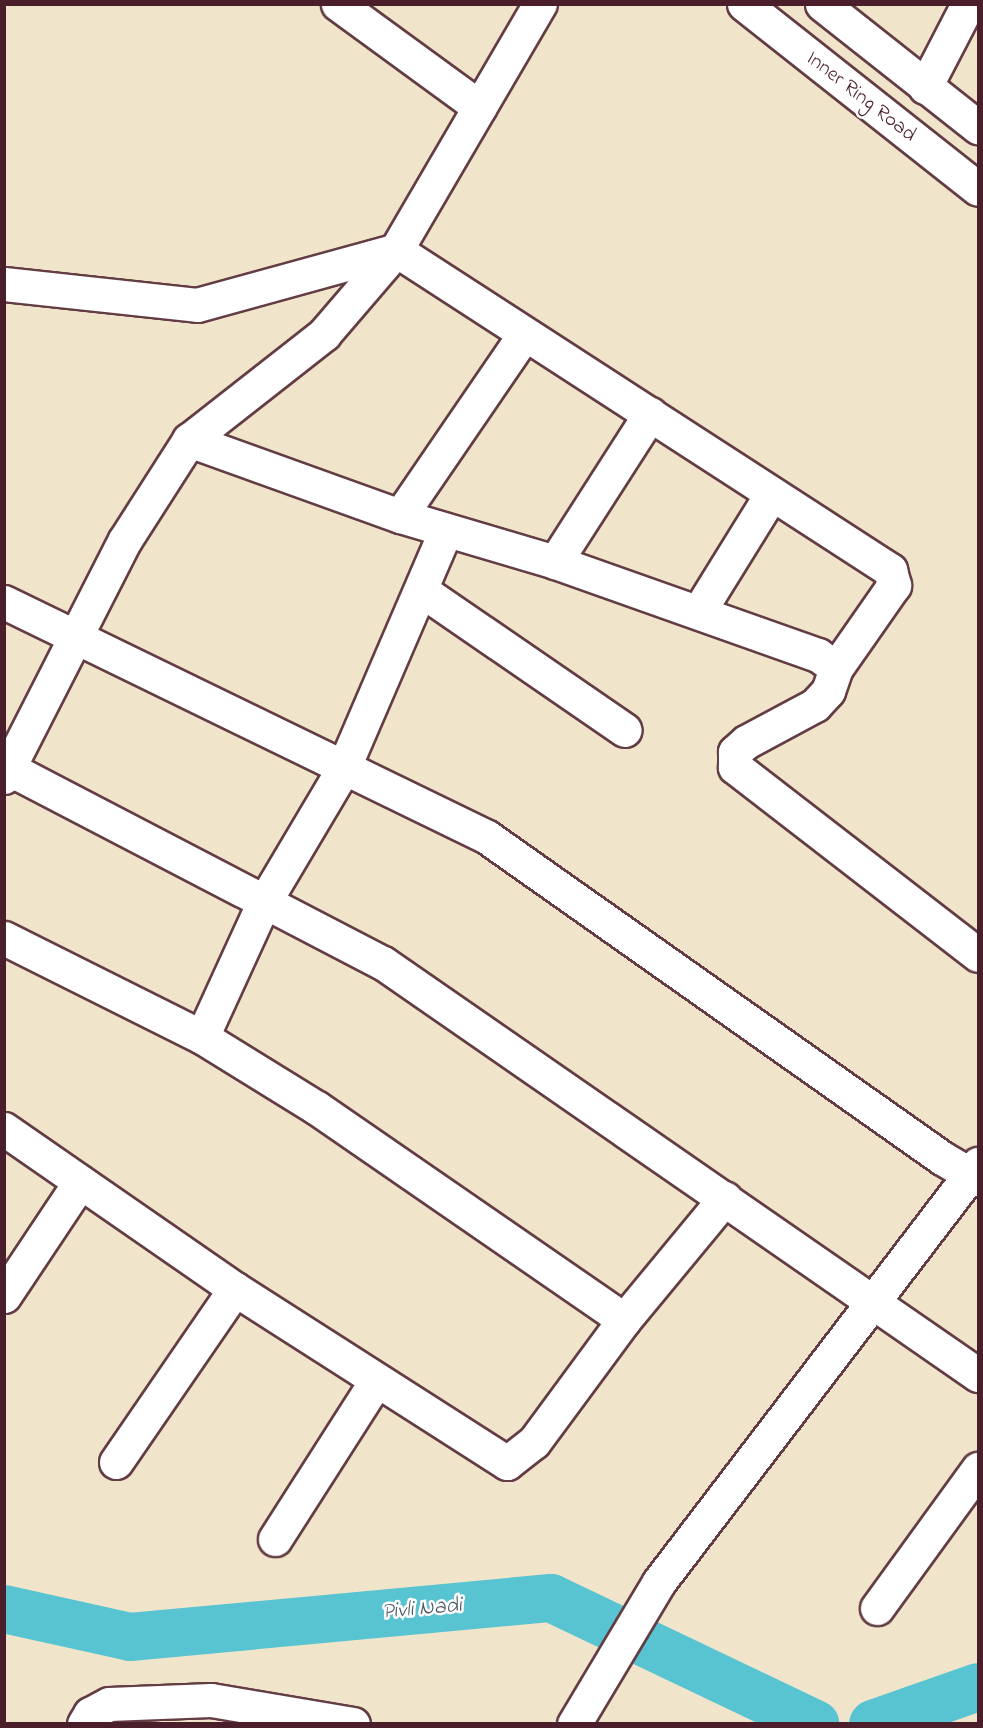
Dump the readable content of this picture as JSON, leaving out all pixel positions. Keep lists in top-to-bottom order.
{
  "streets": {
    "main road": ["Inner Ring Road"]
  },
  "water": ["Pivli Nadi"]
}
